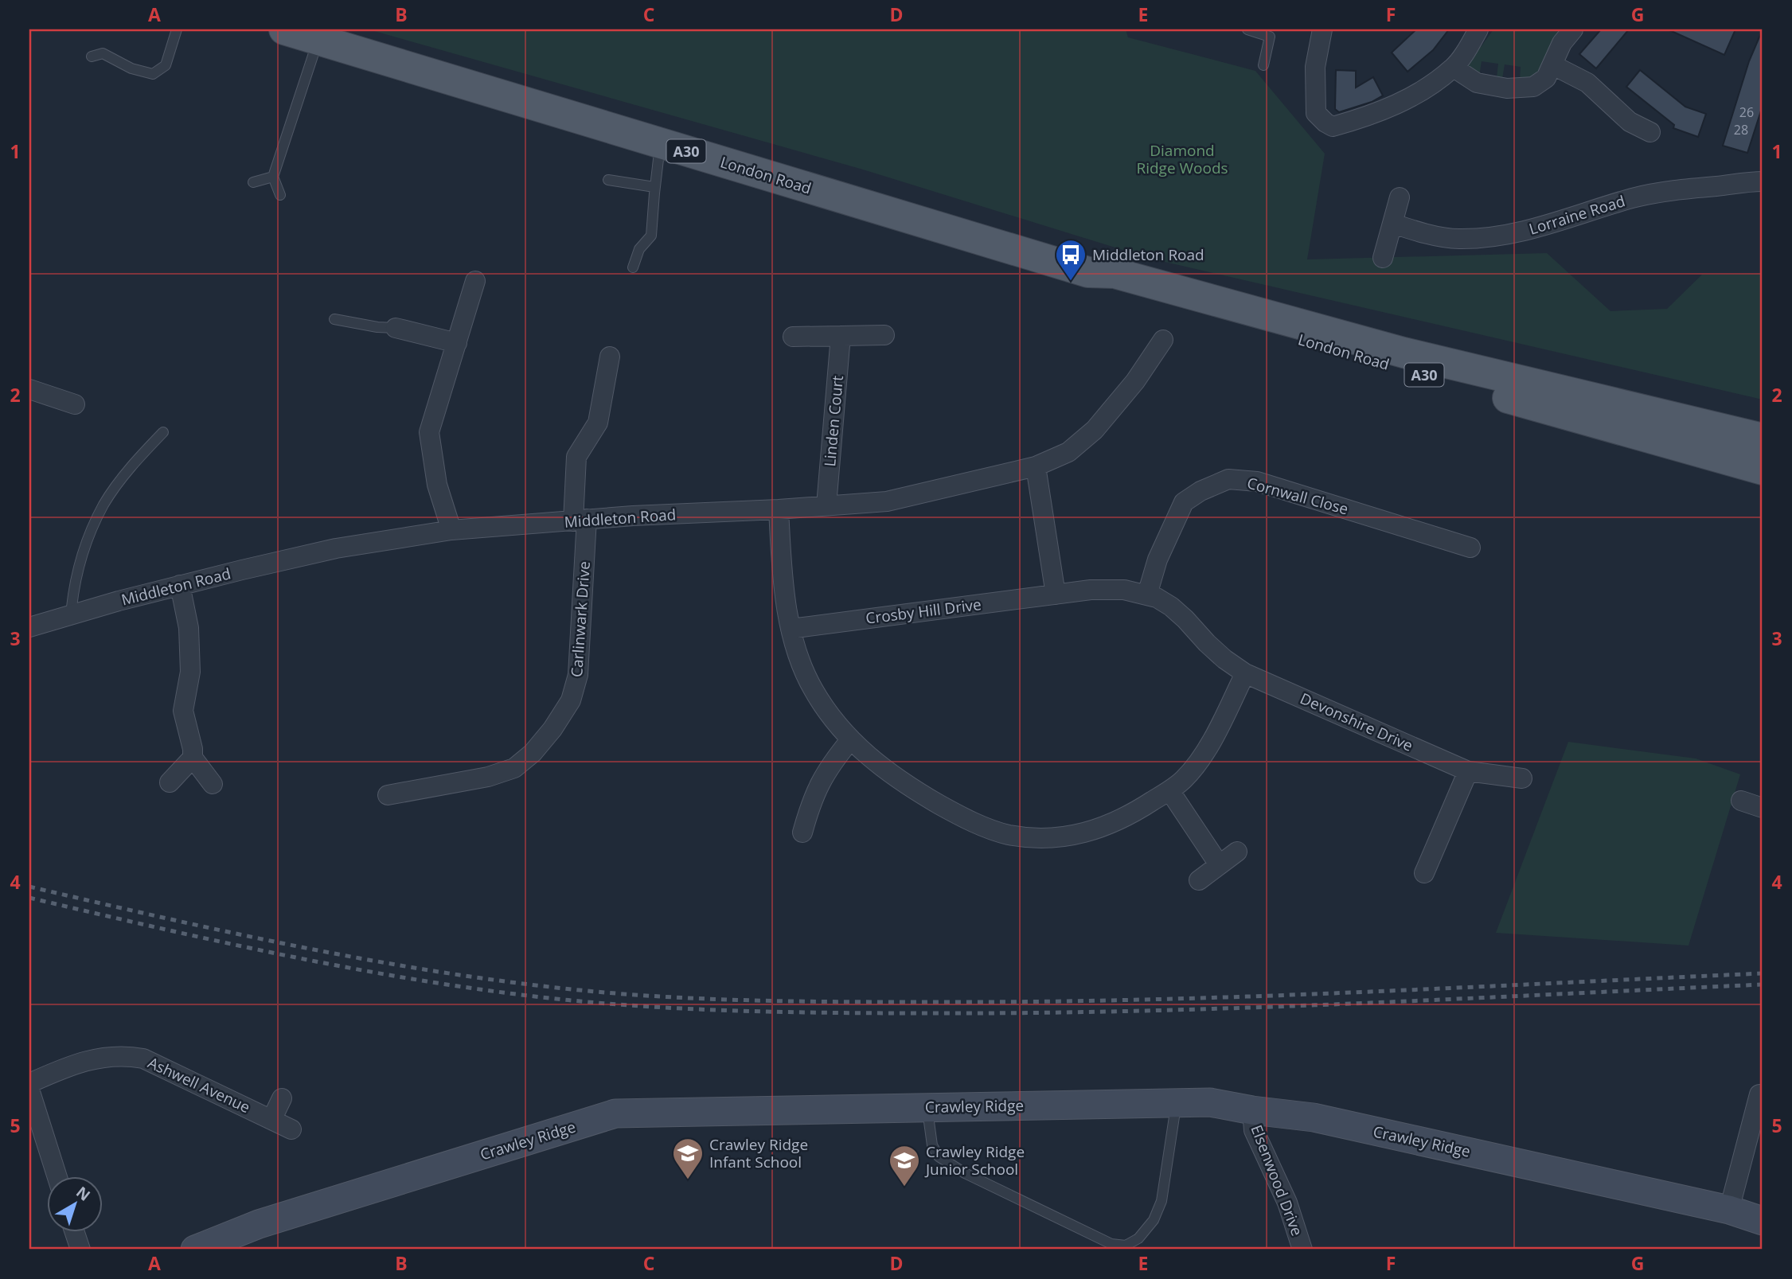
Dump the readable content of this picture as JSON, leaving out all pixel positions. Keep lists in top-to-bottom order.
{
  "streets": {
    "main road": ["A30", "London Road"],
    "street": [
      "Lorraine Road",
      "Linden Court",
      "Cornwall Close",
      "Middleton Road",
      "Crosby Hill Drive",
      "Carlinwark Drive",
      "Devonshire Drive",
      "Ashwell Avenue",
      "Crawley Ridge",
      "Elsenwood Drive"
    ]
  },
  "crossings": [
    ["Linden Court", "Middleton Road"],
    ["Cornwall Close", "Crosby Hill Drive"],
    ["Middleton Road", "Carlinwark Drive"],
    ["Crosby Hill Drive", "Devonshire Drive"],
    ["Crawley Ridge", "Elsenwood Drive"]
  ],
  "parks": ["Diamond Ridge Woods"],
  "places": {
    "bus stop": ["Middleton Road"],
    "school or university": ["Crawley Ridge Infant School", "Crawley Ridge Junior School"]
  },
  "house_numbers": ["26", "28"],
  "north": "top right",
  "grid": {
    "columns": [
      "A",
      "B",
      "C",
      "D",
      "E",
      "F",
      "G"
    ],
    "rows": [
      "1",
      "2",
      "3",
      "4",
      "5"
    ]
  }
}
